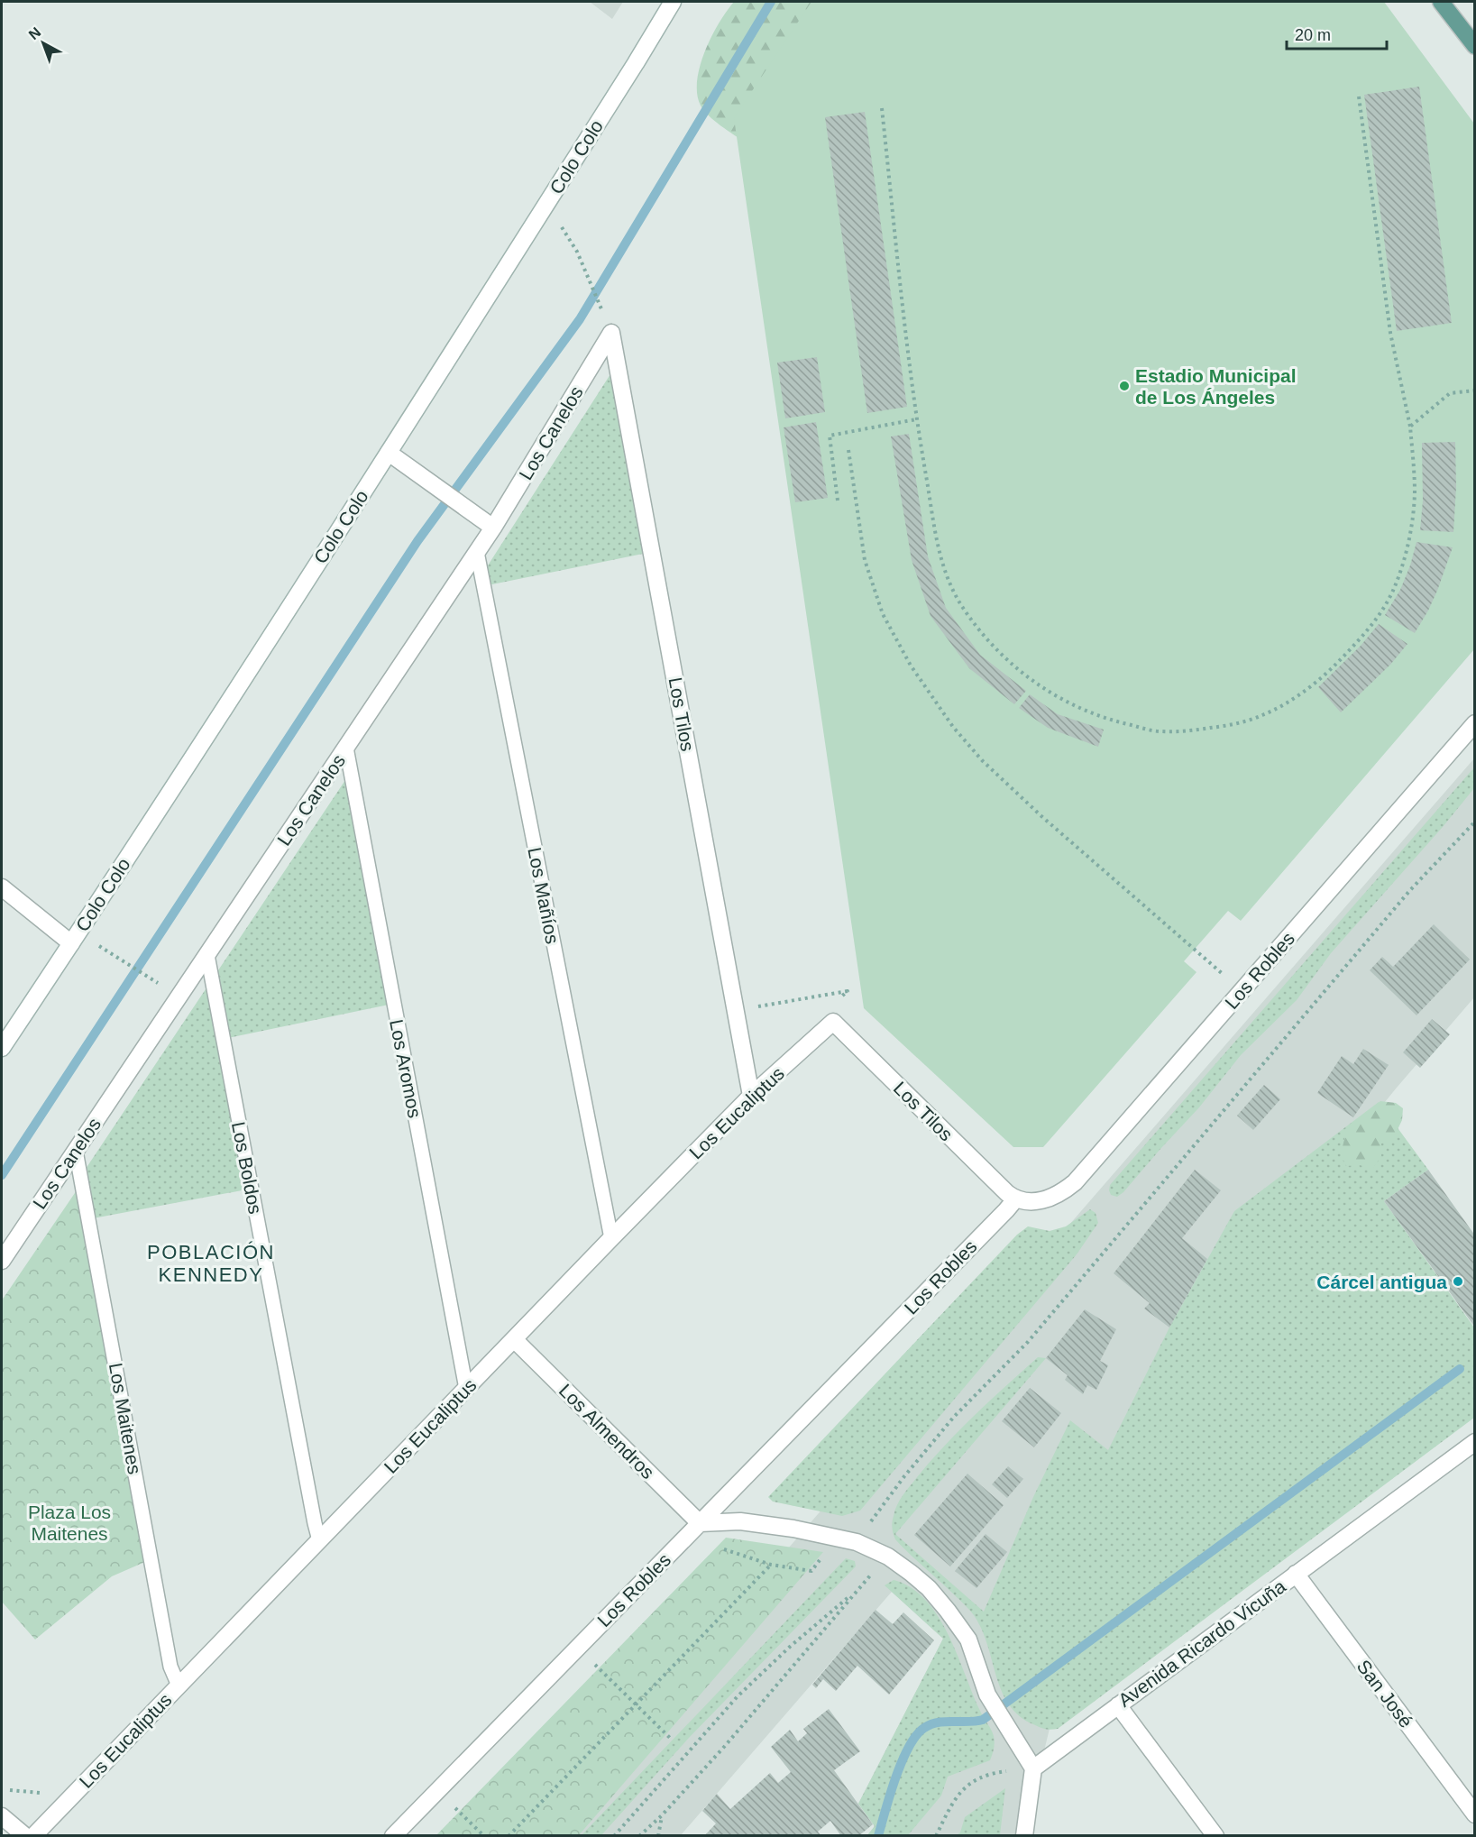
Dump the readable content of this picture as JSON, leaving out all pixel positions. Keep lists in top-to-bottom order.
{
  "streets": {
    "street": [
      "Colo Colo",
      "Los Canelos",
      "Los Tilos",
      "Los Robles",
      "Los Eucaliptus",
      "Los Almendros",
      "Avenida Ricardo Vicuña",
      "San José"
    ],
    "lane": [
      "Los Mañíos",
      "Los Aromos",
      "Los Boldos",
      "Los Maitenes"
    ]
  },
  "crossings": [
    ["Los Canelos", "Los Tilos"],
    ["Los Canelos", "Los Mañíos"],
    ["Los Canelos", "Los Aromos"],
    ["Los Canelos", "Los Boldos"],
    ["Los Canelos", "Los Maitenes"],
    ["Los Tilos", "Los Robles"],
    ["Los Tilos", "Los Eucaliptus"],
    ["Los Mañíos", "Los Eucaliptus"],
    ["Los Robles", "Los Almendros"],
    ["Los Aromos", "Los Eucaliptus"],
    ["Los Eucaliptus", "Los Boldos"],
    ["Los Eucaliptus", "Los Maitenes"],
    ["Los Eucaliptus", "Los Almendros"],
    ["Avenida Ricardo Vicuña", "San José"]
  ],
  "districts": ["POBLACIÓN KENNEDY"],
  "parks": ["Plaza Los Maitenes"],
  "places": ["Estadio Municipal de Los Ángeles", "Cárcel antigua"],
  "scale_bar": "20 m",
  "north": "top left"
}
